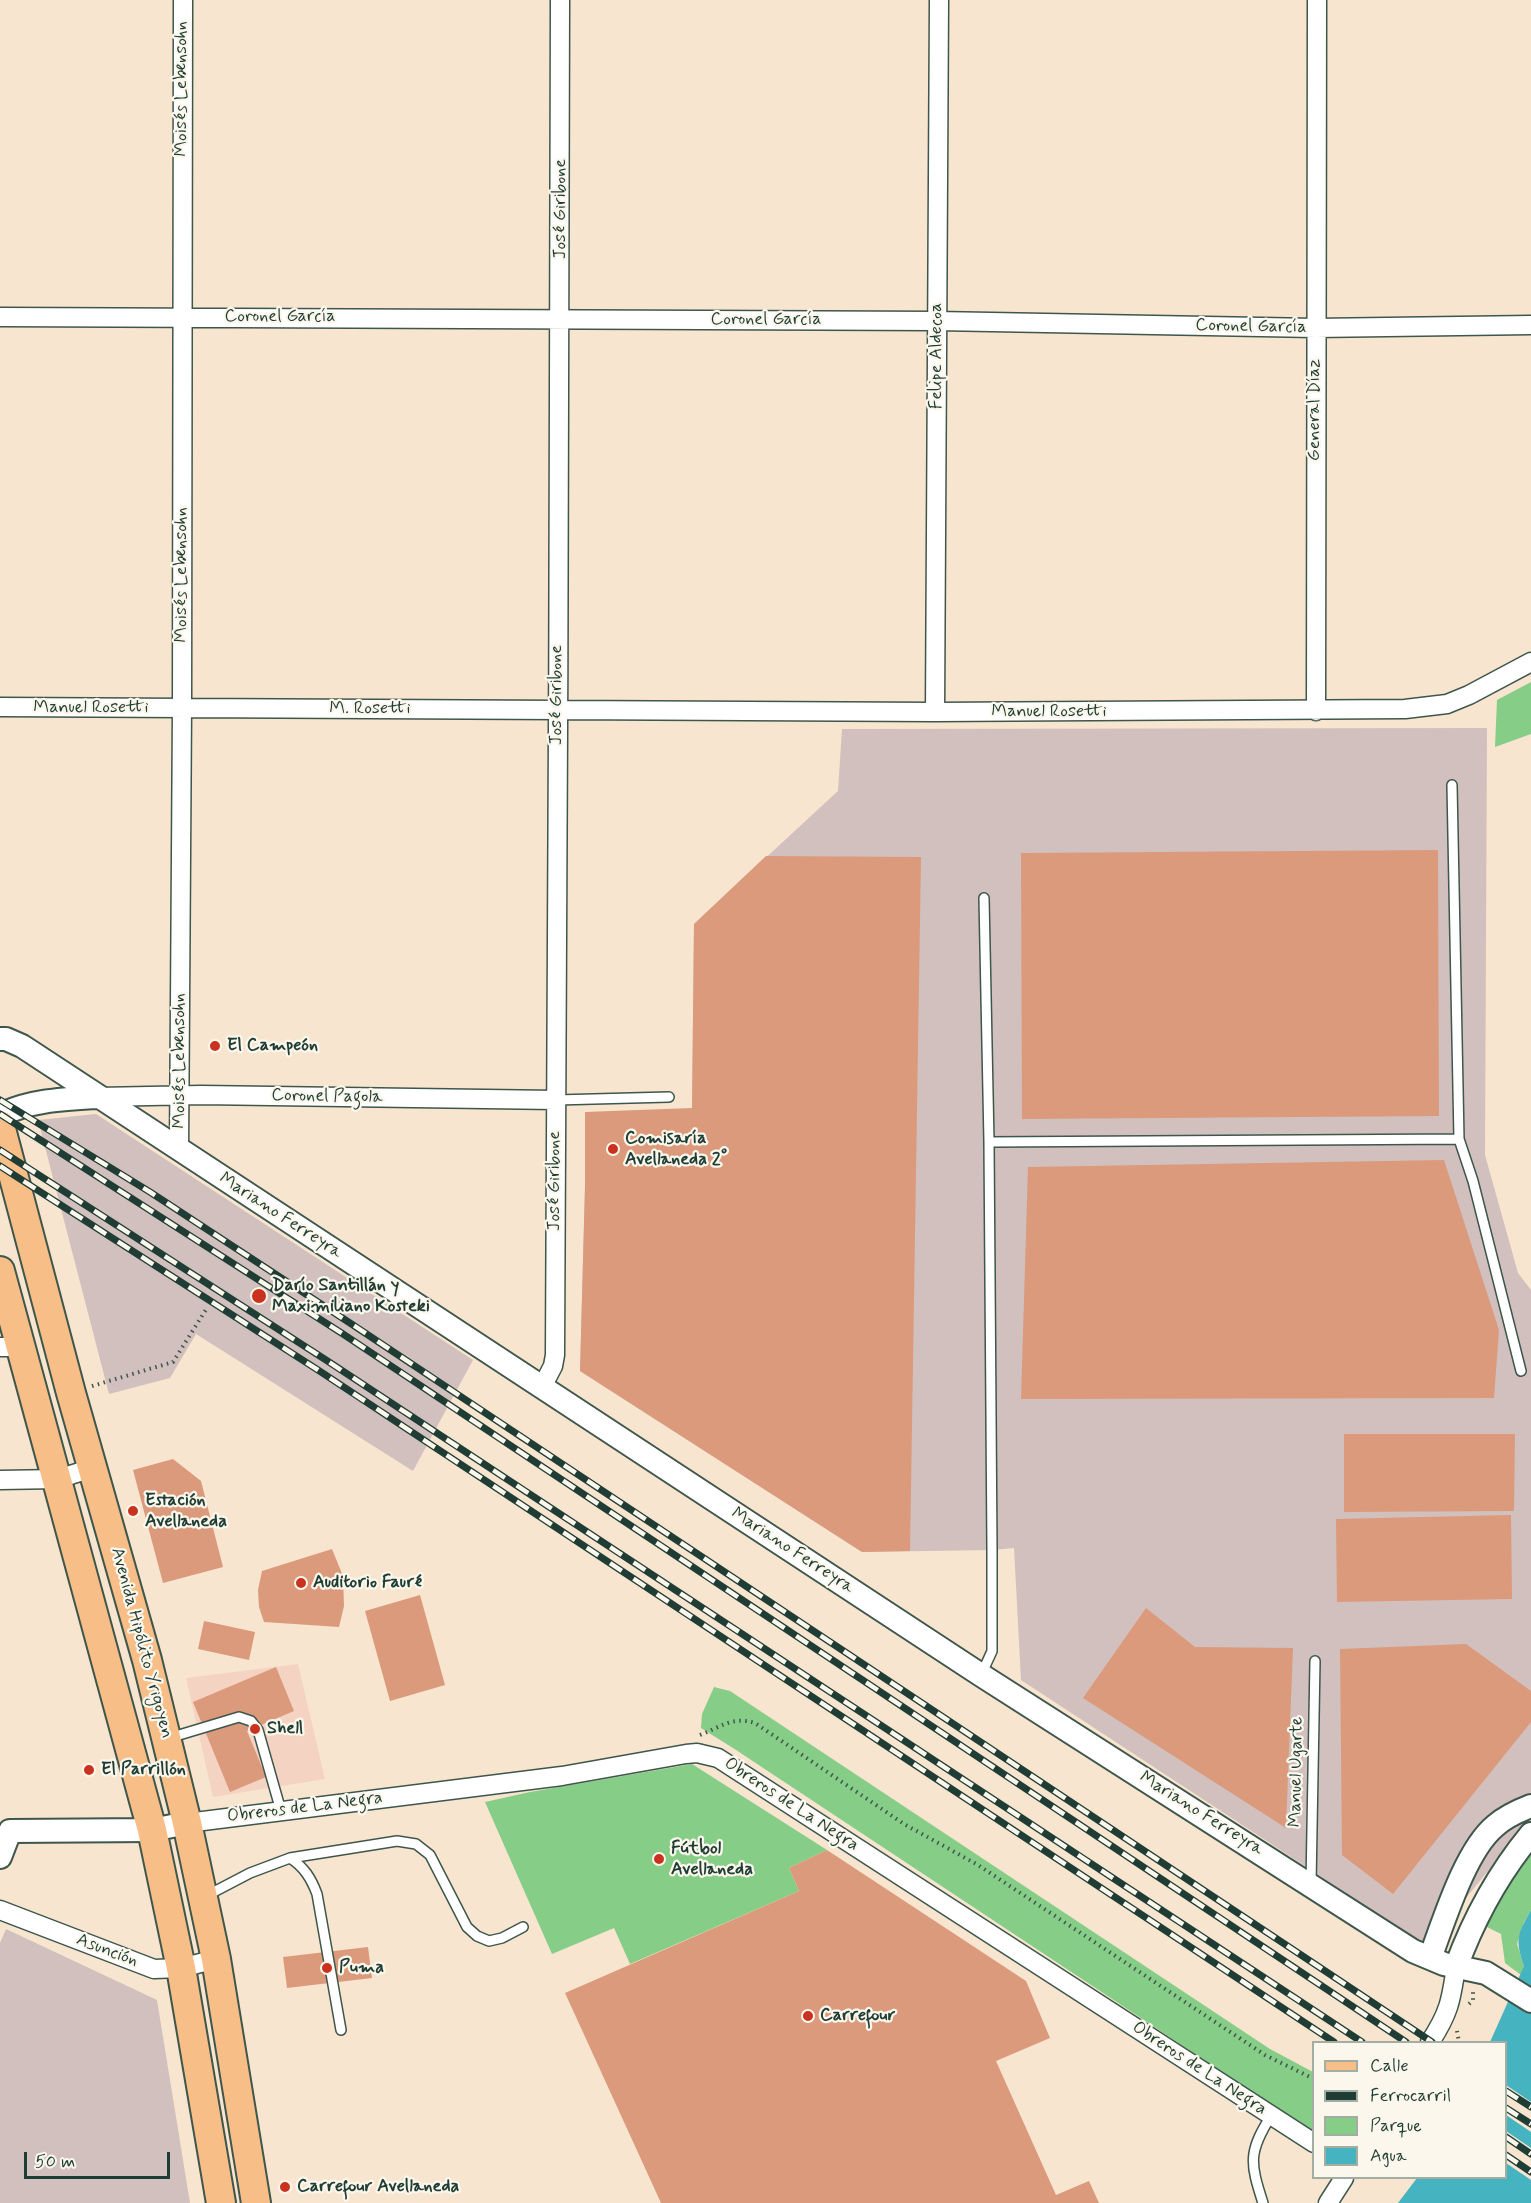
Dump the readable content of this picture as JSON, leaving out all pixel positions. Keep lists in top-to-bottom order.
{
  "streets": {
    "main road": ["Avenida Hipólito Yrigoyen"],
    "street": [
      "Moisés Lebensohn",
      "José Giribone",
      "Coronel García",
      "Felipe Aldecoa",
      "General Díaz",
      "Manuel Rosetti",
      "M. Rosetti",
      "Coronel Pagola",
      "Mariano Ferreyra",
      "Obreros de La Negra",
      "Asunción"
    ],
    "lane": ["Manuel Ugarte"]
  },
  "crossings": [
    ["Moisés Lebensohn", "Coronel García"],
    ["Moisés Lebensohn", "Manuel Rosetti"],
    ["Moisés Lebensohn", "M. Rosetti"],
    ["Moisés Lebensohn", "Coronel Pagola"],
    ["Moisés Lebensohn", "Mariano Ferreyra"],
    ["José Giribone", "Coronel García"],
    ["José Giribone", "Manuel Rosetti"],
    ["José Giribone", "M. Rosetti"],
    ["José Giribone", "Coronel Pagola"],
    ["José Giribone", "Mariano Ferreyra"],
    ["Coronel García", "Felipe Aldecoa"],
    ["Coronel García", "General Díaz"],
    ["Felipe Aldecoa", "Manuel Rosetti"],
    ["General Díaz", "Manuel Rosetti"],
    ["Manuel Rosetti", "M. Rosetti"],
    ["Coronel Pagola", "Mariano Ferreyra"],
    ["Mariano Ferreyra", "Manuel Ugarte"],
    ["Avenida Hipólito Yrigoyen", "Obreros de La Negra"],
    ["Avenida Hipólito Yrigoyen", "Asunción"]
  ],
  "places": [
    "El Campeón",
    "Comisaría Avellaneda 2°",
    "Darío Santillán y Maximiliano Kosteki",
    "Estación Avellaneda",
    "Auditorio Fauré",
    "Shell",
    "El Parrillón",
    "Fútbol Avellaneda",
    "Puma",
    "Carrefour",
    "Carrefour Avellaneda"
  ],
  "legend": [
    "Calle",
    "Ferrocarril",
    "Parque",
    "Agua"
  ],
  "scale_bar": "50 m"
}
